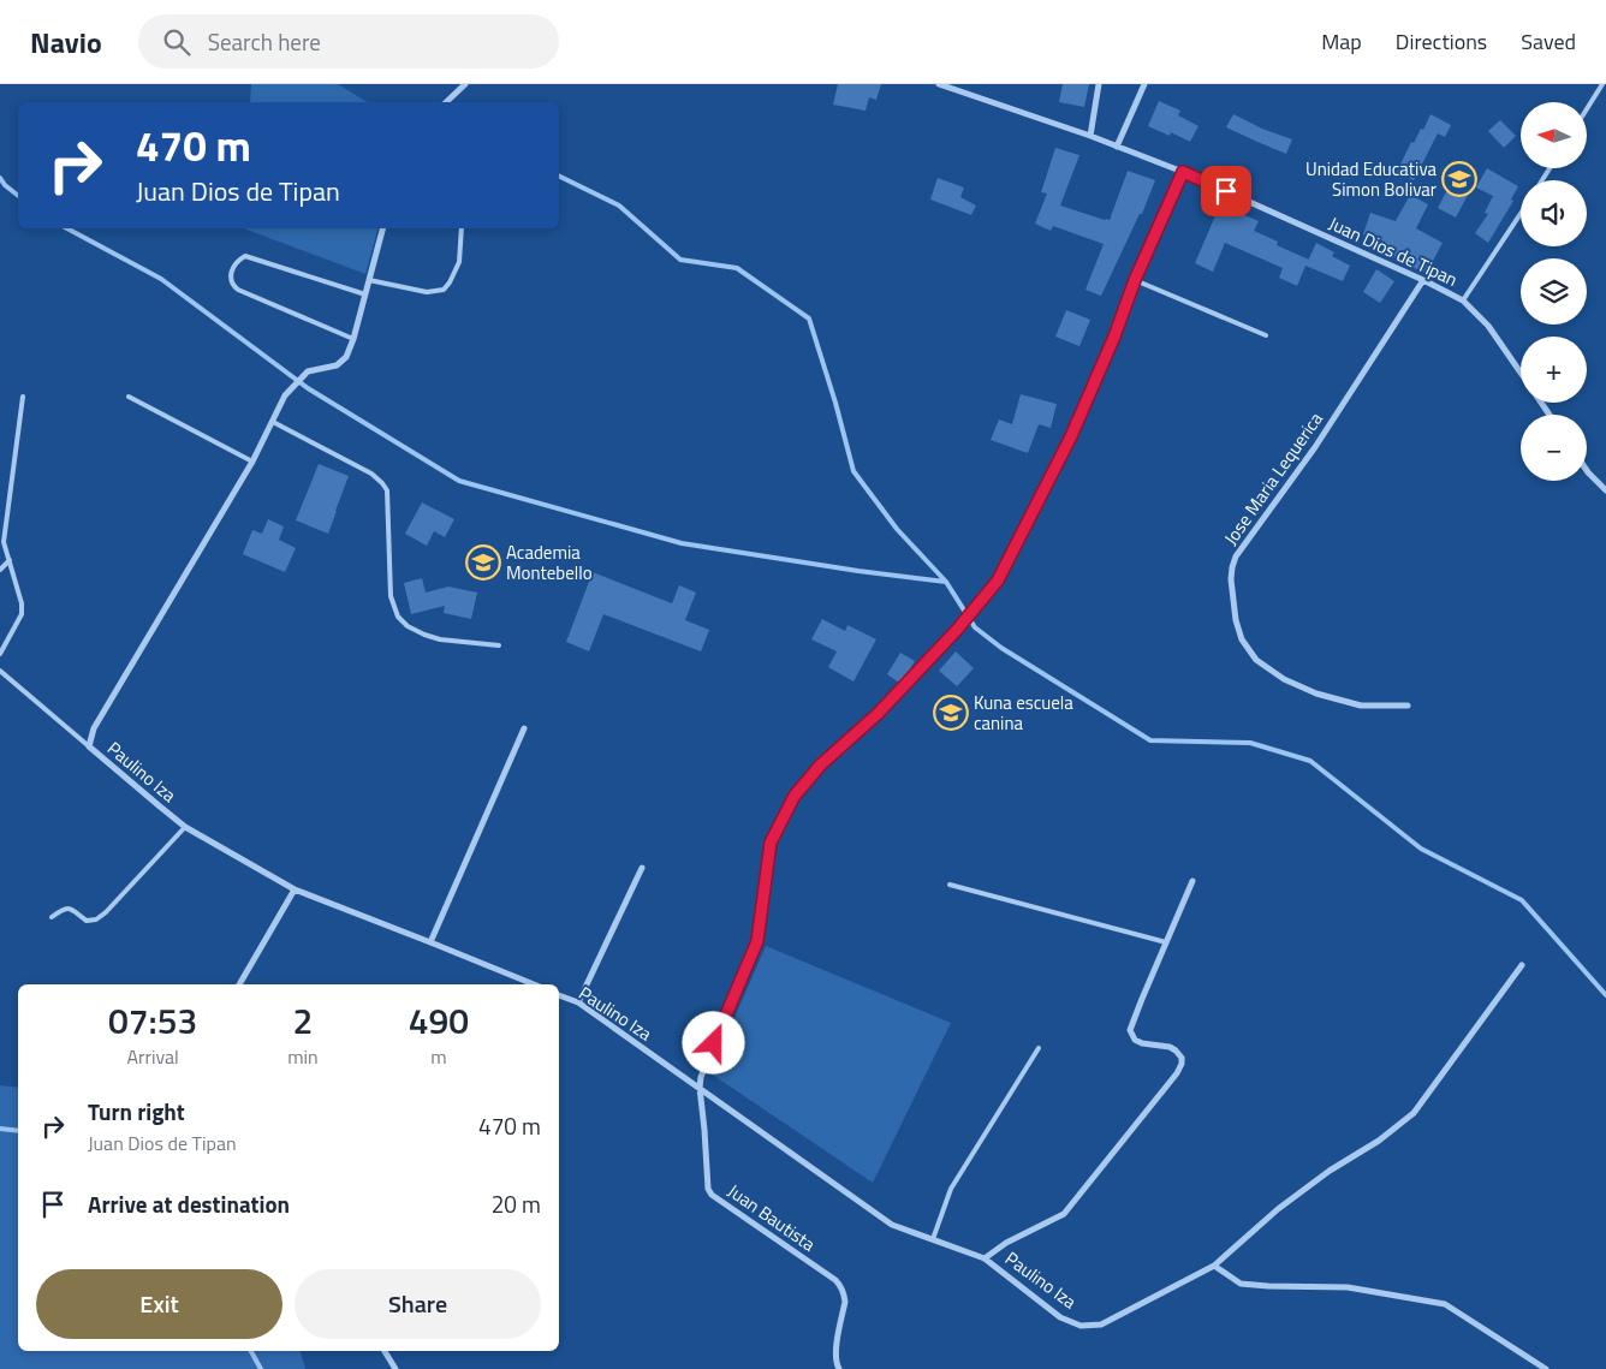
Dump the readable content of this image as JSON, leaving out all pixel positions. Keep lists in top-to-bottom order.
{
  "streets": {
    "street": [
      "Juan Dios de Tipan",
      "Jose Maria Lequerica",
      "Paulino Iza",
      "Juan Bautista"
    ]
  },
  "crossings": [
    ["Juan Dios de Tipan", "Jose Maria Lequerica"],
    ["Juan Dios de Tipan", "Juan Bautista"],
    ["Paulino Iza", "Juan Bautista"]
  ],
  "places": {
    "school or university": ["Unidad Educativa Simon Bolivar", "Academia Montebello", "Kuna escuela canina"]
  },
  "north": "left",
  "page": {
    "header": "Navio",
    "search": "Search here",
    "nav": ["Map", "Directions", "Saved"],
    "map_buttons": ["+", "−"],
    "turn": ["470 m", "Juan Dios de Tipan"],
    "eta": [
      "07:53",
      "Arrival",
      "2",
      "min",
      "490",
      "m"
    ],
    "list": [
      {
        "name": "Turn right",
        "note": "Juan Dios de Tipan",
        "value": "470 m"
      },
      {
        "name": "Arrive at destination",
        "value": "20 m"
      }
    ],
    "buttons": ["Exit", "Share"]
  }
}
